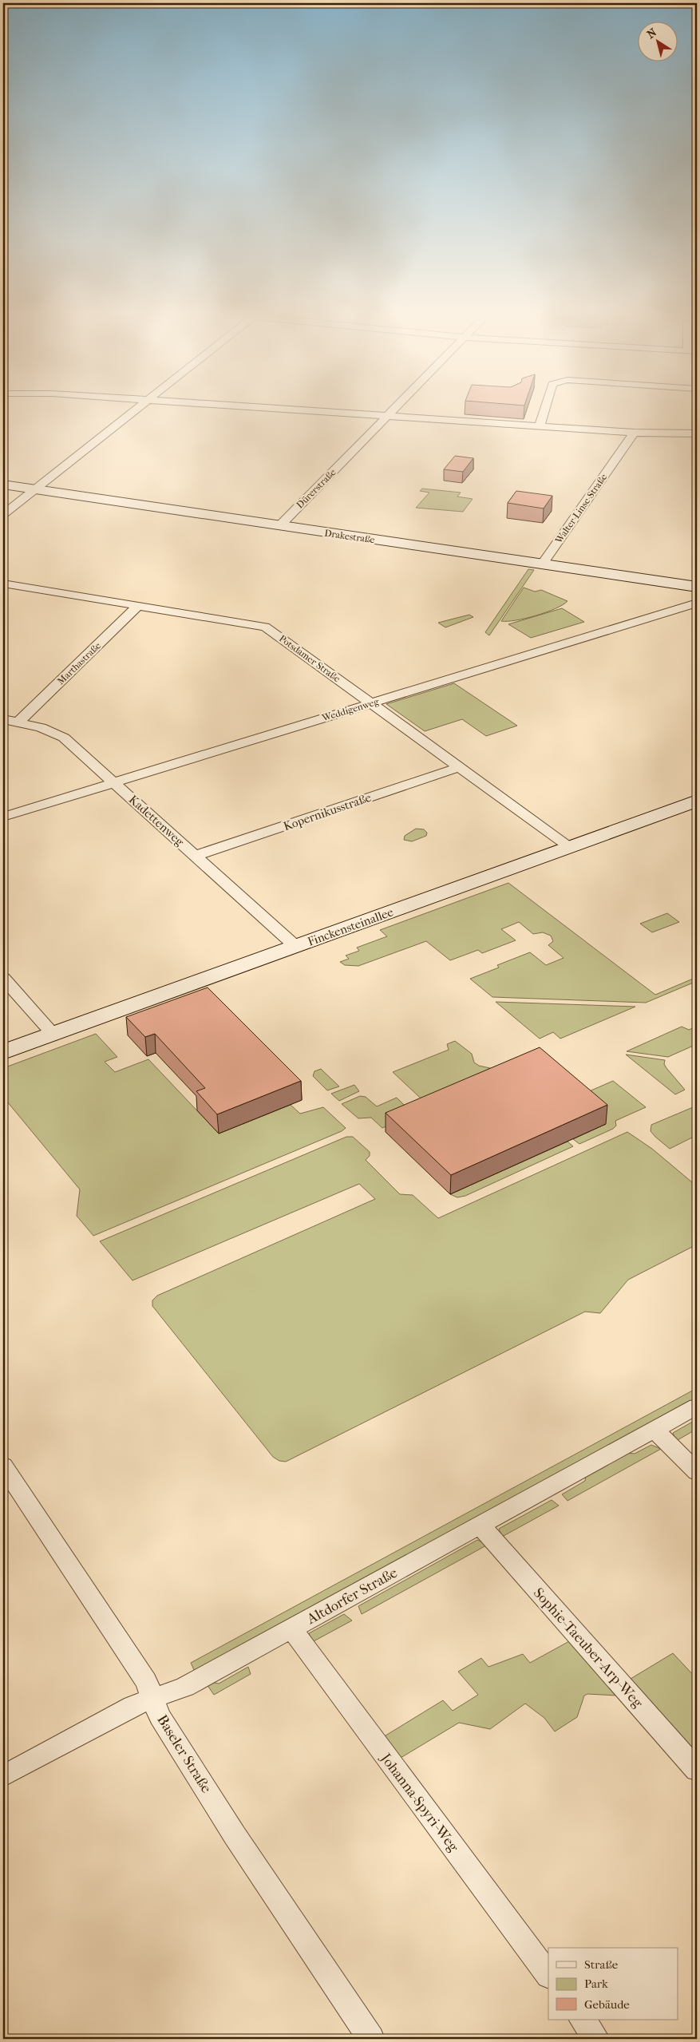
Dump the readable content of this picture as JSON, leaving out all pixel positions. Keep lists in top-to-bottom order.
{
  "streets": {
    "main road": ["Drakestraße", "Finckensteinallee"],
    "street": [
      "Dürerstraße",
      "Walter-Linse-Straße",
      "Potsdamer Straße",
      "Marthastraße",
      "Weddigenweg",
      "Kopernikusstraße",
      "Kadettenweg",
      "Altdorfer Straße",
      "Sophie-Taeuber-Arp-Weg",
      "Baseler Straße",
      "Johanna-Spyri-Weg"
    ]
  },
  "crossings": [
    ["Dürerstraße", "Drakestraße"],
    ["Walter-Linse-Straße", "Drakestraße"],
    ["Potsdamer Straße", "Marthastraße"],
    ["Potsdamer Straße", "Weddigenweg"],
    ["Potsdamer Straße", "Kopernikusstraße"],
    ["Potsdamer Straße", "Finckensteinallee"],
    ["Marthastraße", "Kadettenweg"],
    ["Weddigenweg", "Kadettenweg"],
    ["Kopernikusstraße", "Kadettenweg"],
    ["Kadettenweg", "Finckensteinallee"],
    ["Altdorfer Straße", "Sophie-Taeuber-Arp-Weg"],
    ["Altdorfer Straße", "Baseler Straße"],
    ["Altdorfer Straße", "Johanna-Spyri-Weg"]
  ],
  "legend": ["Straße", "Park", "Gebäude"],
  "north": "top left"
}
